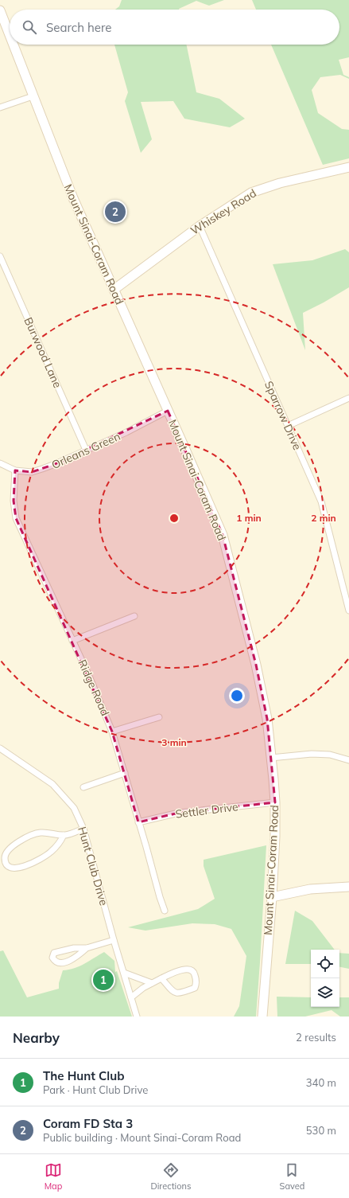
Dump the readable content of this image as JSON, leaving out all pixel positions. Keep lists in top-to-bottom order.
{
  "streets": {
    "main road": ["Whiskey Road", "Mount Sinai-Coram Road"],
    "street": [
      "Burwood Lane",
      "Sparrow Drive",
      "Orleans Green",
      "Ridge Road",
      "Settler Drive",
      "Hunt Club Drive"
    ]
  },
  "crossings": [
    ["Whiskey Road", "Mount Sinai-Coram Road"],
    ["Whiskey Road", "Sparrow Drive"],
    ["Mount Sinai-Coram Road", "Orleans Green"],
    ["Mount Sinai-Coram Road", "Settler Drive"],
    ["Burwood Lane", "Orleans Green"],
    ["Orleans Green", "Ridge Road"],
    ["Ridge Road", "Settler Drive"]
  ],
  "page": {
    "search": "Search here",
    "pins": ["2", "1"],
    "heading": ["Nearby", "2 results"],
    "list": [
      {
        "mark": "1",
        "name": "The Hunt Club",
        "note": "Park · Hunt Club Drive",
        "value": "340 m"
      },
      {
        "mark": "2",
        "name": "Coram FD Sta 3",
        "note": "Public building · Mount Sinai-Coram Road",
        "value": "530 m"
      }
    ],
    "nav": ["Map", "Directions", "Saved"]
  },
  "rings": ["1 min", "2 min", "3 min"]
}
